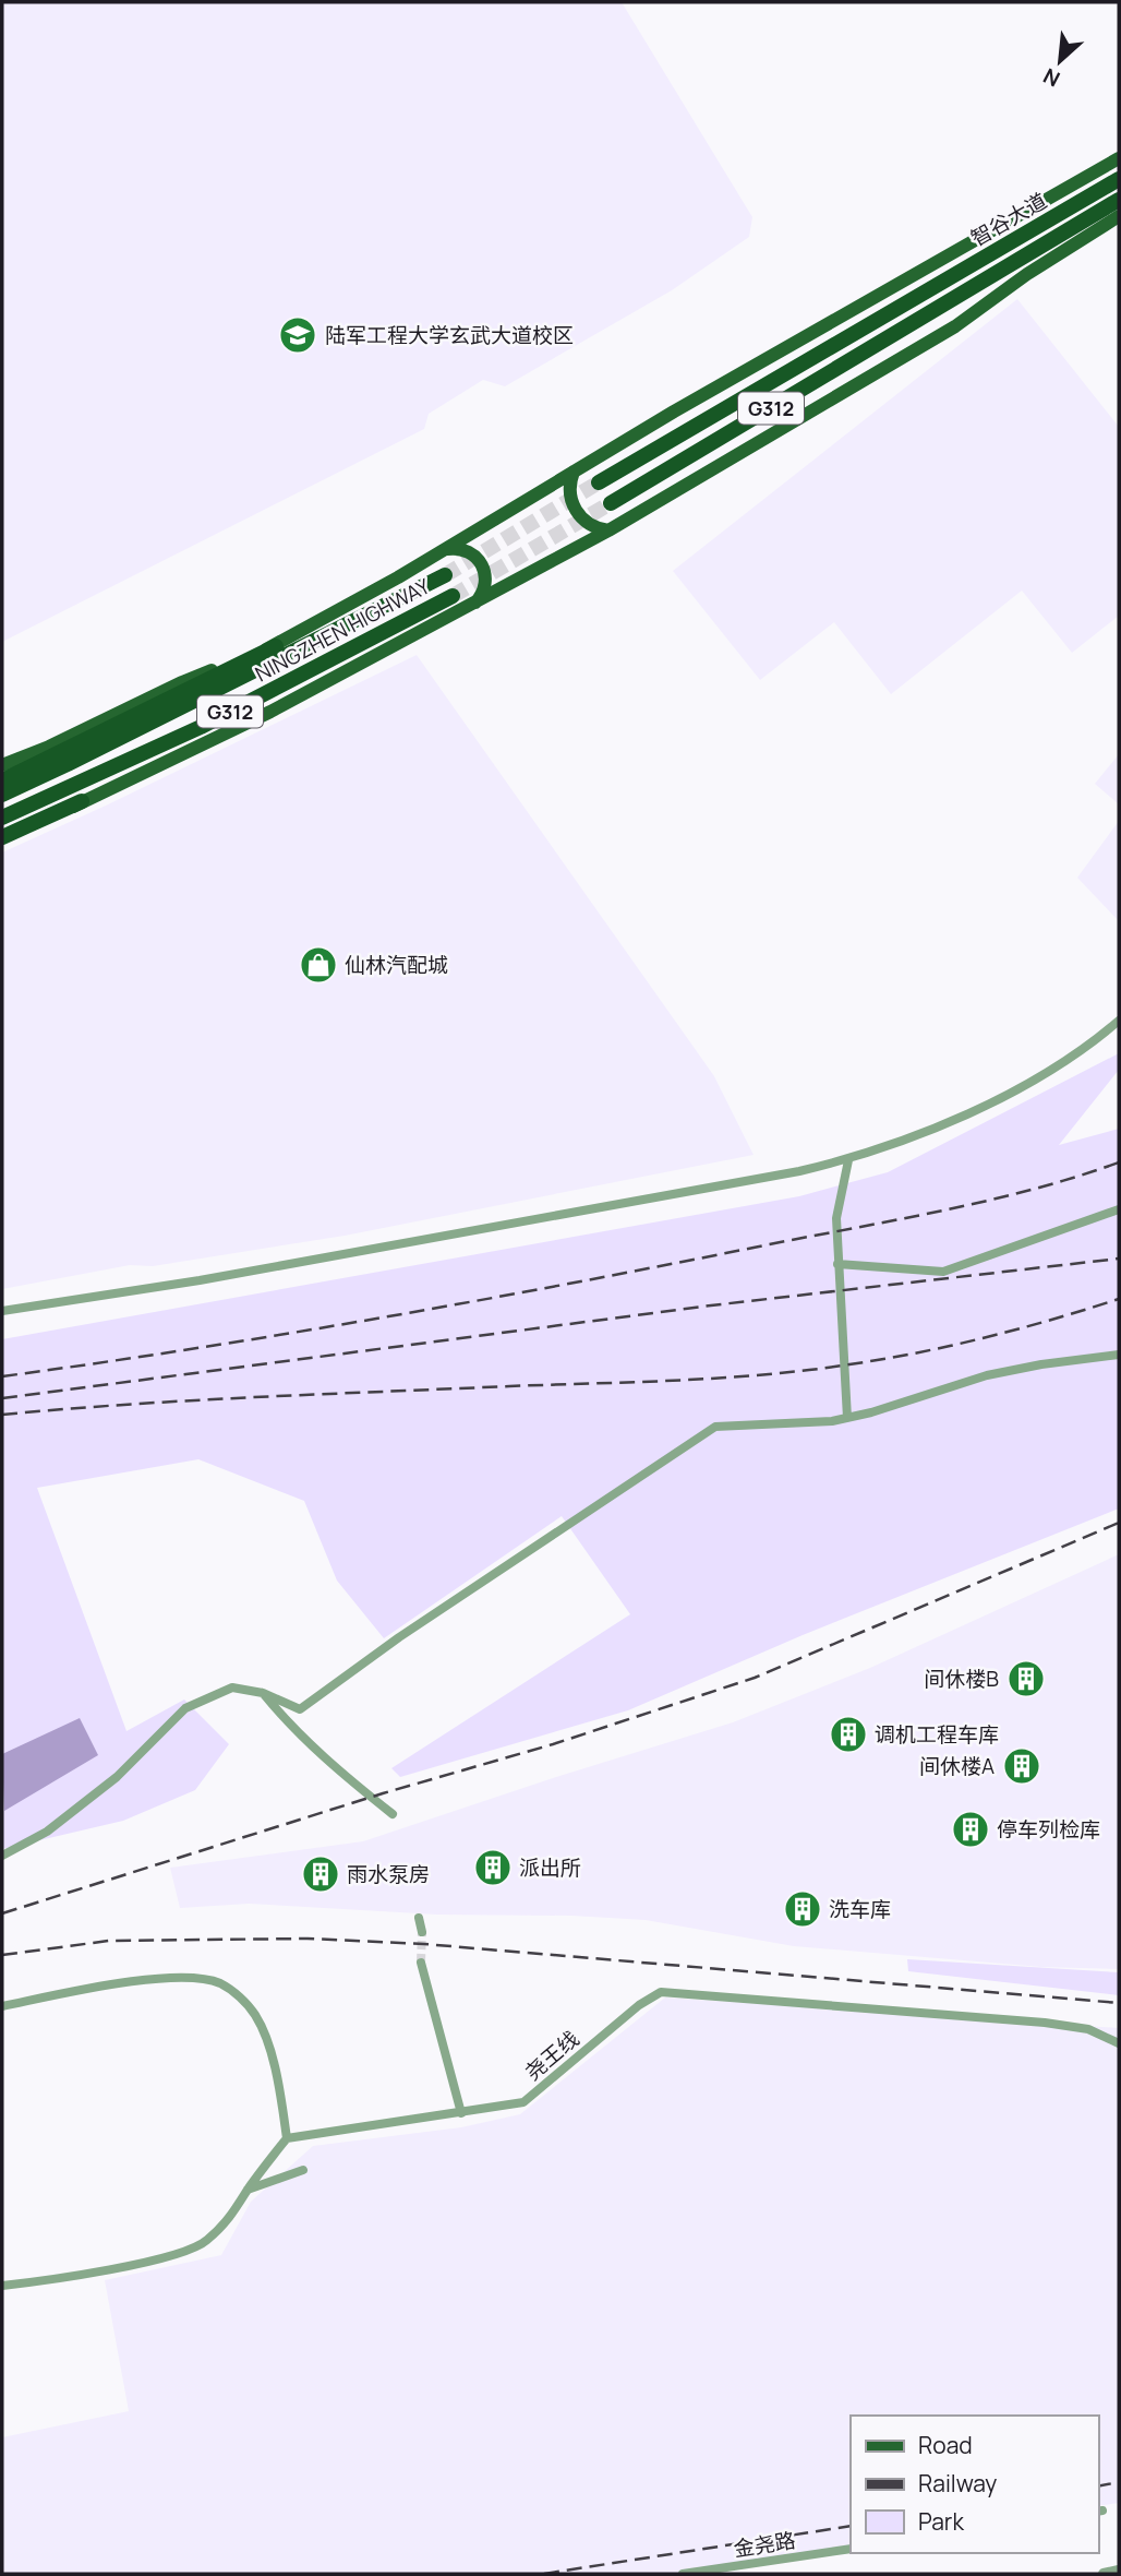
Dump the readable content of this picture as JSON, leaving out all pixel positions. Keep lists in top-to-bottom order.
{
  "streets": {
    "highway": ["智谷大道", "G312", "NINGZHEN HIGHWAY"],
    "street": ["尧王线", "金尧路"]
  },
  "places": {
    "school or university": ["陆军工程大学玄武大道校区"],
    "shop": ["仙林汽配城"],
    "building": [
      "间休楼B",
      "调机工程车库",
      "间休楼A",
      "停车列检库",
      "派出所",
      "雨水泵房",
      "洗车库"
    ]
  },
  "legend": ["Road", "Railway", "Park"],
  "north": "bottom left"
}
